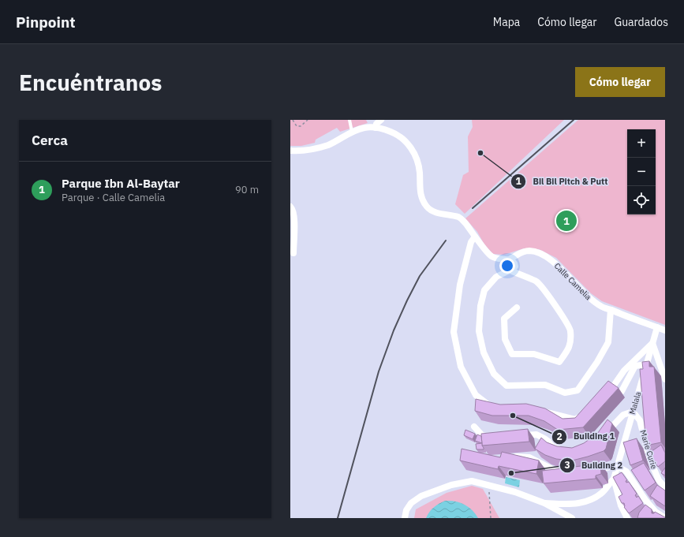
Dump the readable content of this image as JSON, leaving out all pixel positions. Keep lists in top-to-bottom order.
{
  "streets": {
    "street": ["Calle Camelia", "Malala", "Marie Curie"]
  },
  "crossings": [
    ["Calle Camelia", "Malala"],
    ["Malala", "Marie Curie"]
  ],
  "places": ["Bil Bil Pitch & Putt", "Building 1", "Building 2"],
  "page": {
    "header": "Pinpoint",
    "nav": ["Mapa", "Cómo llegar", "Guardados"],
    "buttons": "Cómo llegar",
    "title": "Encuéntranos",
    "heading": "Cerca",
    "map_buttons": ["+", "−"],
    "list": [
      {
        "mark": "1",
        "name": "Parque Ibn Al-Baytar",
        "note": "Parque · Calle Camelia",
        "value": "90 m"
      }
    ],
    "pins": "1"
  }
}
